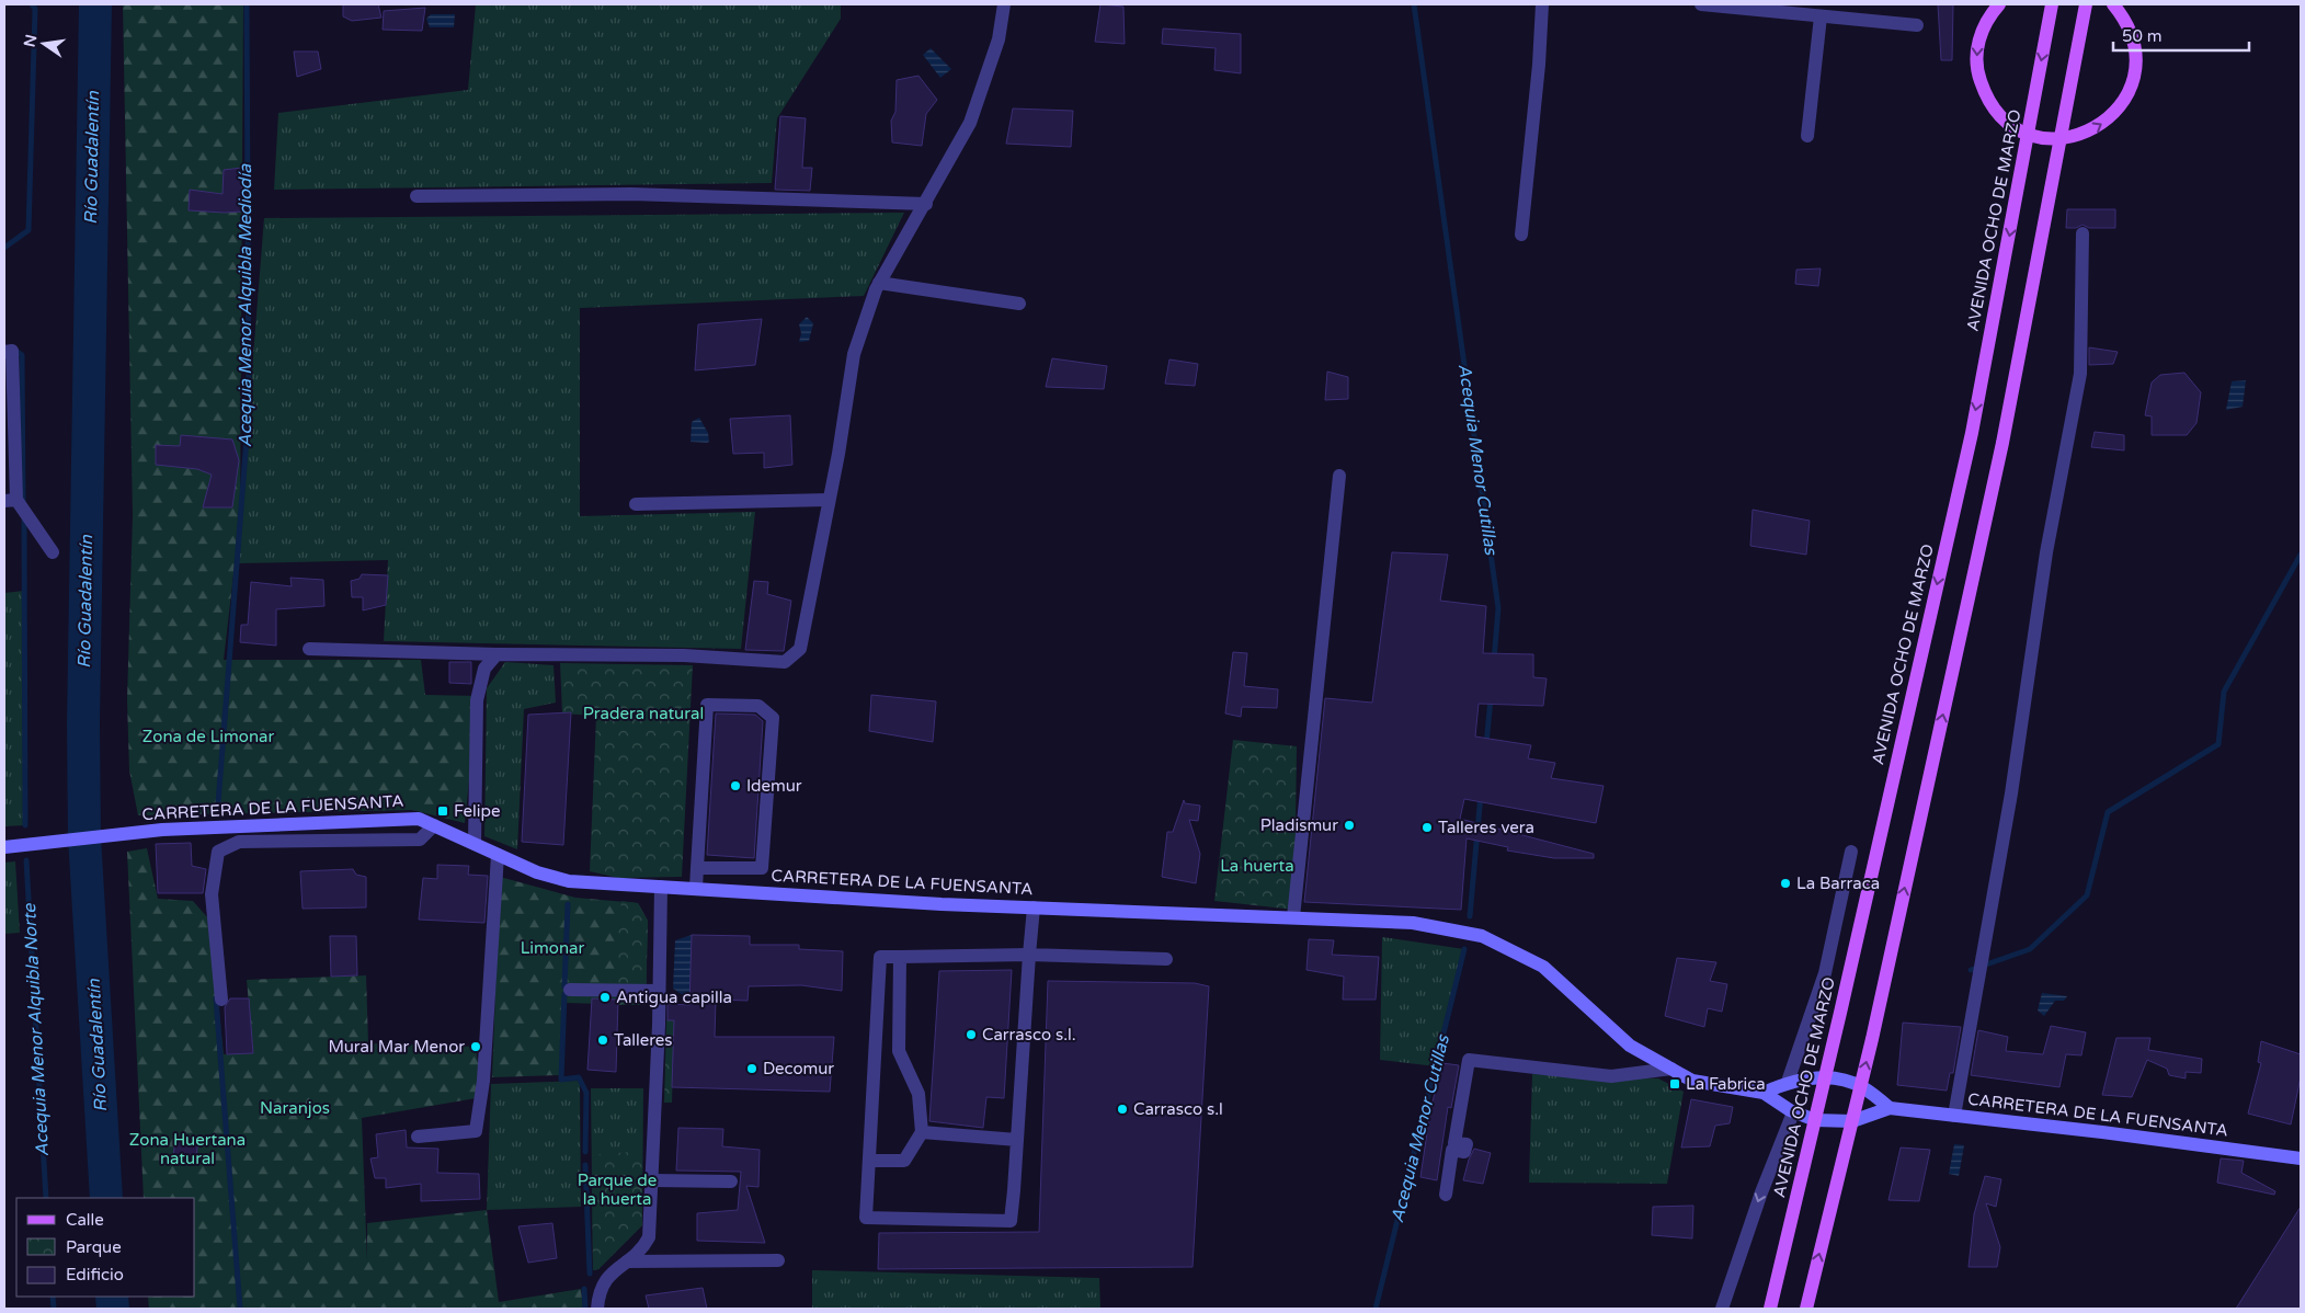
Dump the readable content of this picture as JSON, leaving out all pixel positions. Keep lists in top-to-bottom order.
{
  "streets": {
    "main road": ["AVENIDA OCHO DE MARZO", "CARRETERA DE LA FUENSANTA"]
  },
  "water": [
    "Río Guadalentín",
    "Acequia Menor Alquibla Mediodía",
    "Acequia Menor Cutillas",
    "Acequia Menor Alquibla Norte"
  ],
  "parks": [
    "Pradera natural",
    "Zona de Limonar",
    "La huerta",
    "Limonar",
    "Naranjos",
    "Zona Huertana natural",
    "Parque de la huerta"
  ],
  "places": {
    "other": [
      "Idemur",
      "Pladismur",
      "Talleres vera",
      "La Barraca",
      "Antigua capilla",
      "Carrasco s.l.",
      "Talleres",
      "Mural Mar Menor",
      "Decomur",
      "Carrasco s.l"
    ],
    "transit": ["Felipe", "La Fabrica"]
  },
  "legend": ["Calle", "Parque", "Edificio"],
  "scale_bar": "50 m",
  "north": "left"
}
